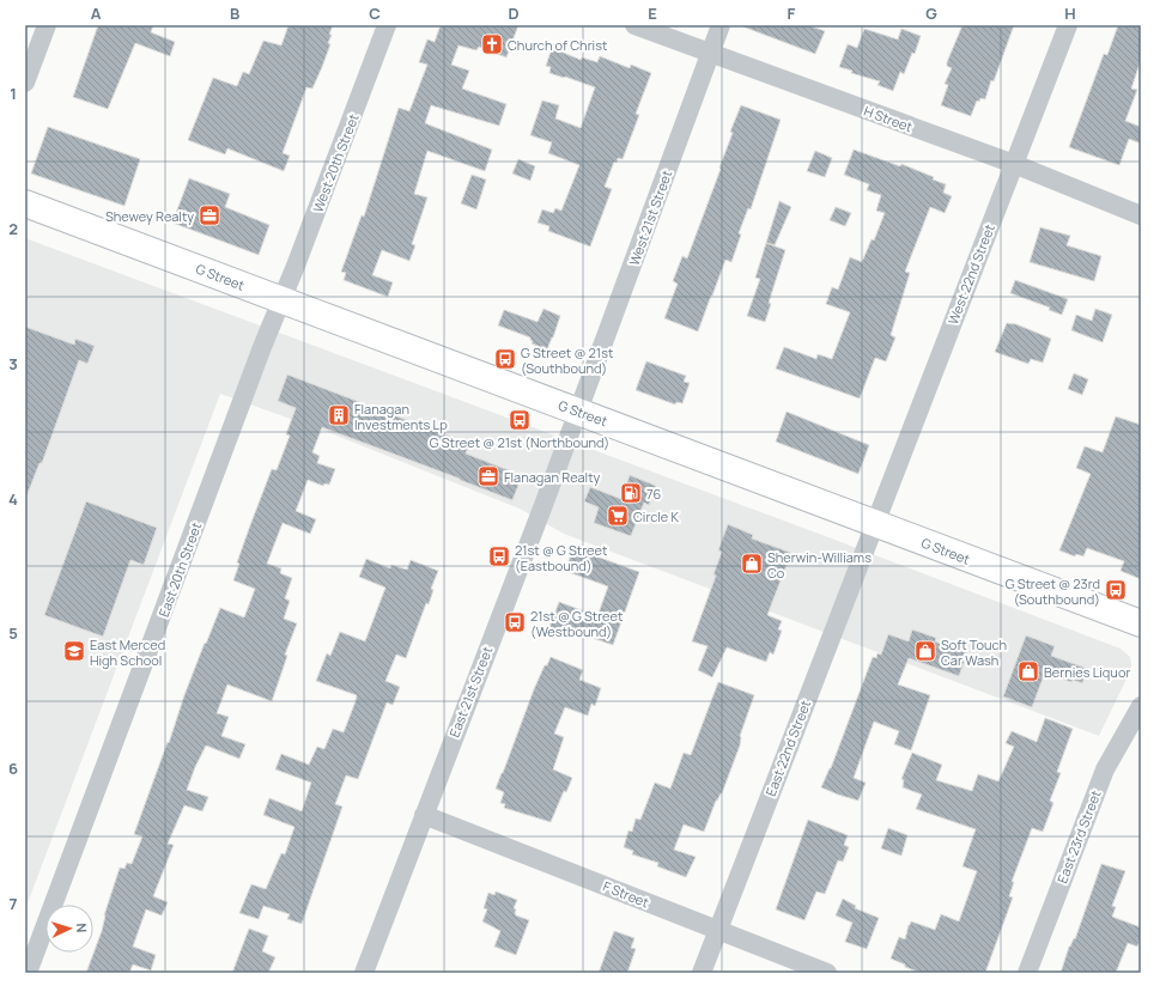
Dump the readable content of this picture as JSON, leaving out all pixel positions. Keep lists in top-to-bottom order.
{
  "streets": {
    "main road": ["G Street"],
    "street": [
      "H Street",
      "West 20th Street",
      "West 21st Street",
      "West 22nd Street",
      "East 20th Street",
      "East 21st Street",
      "East 22nd Street",
      "East 23rd Street",
      "F Street"
    ]
  },
  "crossings": [
    ["H Street", "West 21st Street"],
    ["H Street", "West 22nd Street"],
    ["West 20th Street", "G Street"],
    ["West 20th Street", "East 20th Street"],
    ["West 21st Street", "G Street"],
    ["West 21st Street", "East 21st Street"],
    ["West 22nd Street", "G Street"],
    ["West 22nd Street", "East 22nd Street"],
    ["G Street", "East 20th Street"],
    ["G Street", "East 21st Street"],
    ["G Street", "East 22nd Street"],
    ["East 21st Street", "F Street"],
    ["East 22nd Street", "F Street"]
  ],
  "places": {
    "church": ["Church of Christ"],
    "office": ["Shewey Realty", "Flanagan Realty"],
    "bus stop": [
      "G Street @ 21st (Southbound)",
      "G Street @ 21st (Northbound)",
      "21st @ G Street (Eastbound)",
      "G Street @ 23rd (Southbound)",
      "21st @ G Street (Westbound)"
    ],
    "building": ["Flanagan Investments Lp"],
    "fuel station": ["76"],
    "supermarket": ["Circle K"],
    "shop": ["Sherwin-Williams Co", "Soft Touch Car Wash", "Bernies Liquor"],
    "school or university": ["East Merced High School"]
  },
  "north": "right",
  "grid": {
    "columns": [
      "A",
      "B",
      "C",
      "D",
      "E",
      "F",
      "G",
      "H"
    ],
    "rows": [
      "1",
      "2",
      "3",
      "4",
      "5",
      "6",
      "7"
    ]
  }
}
